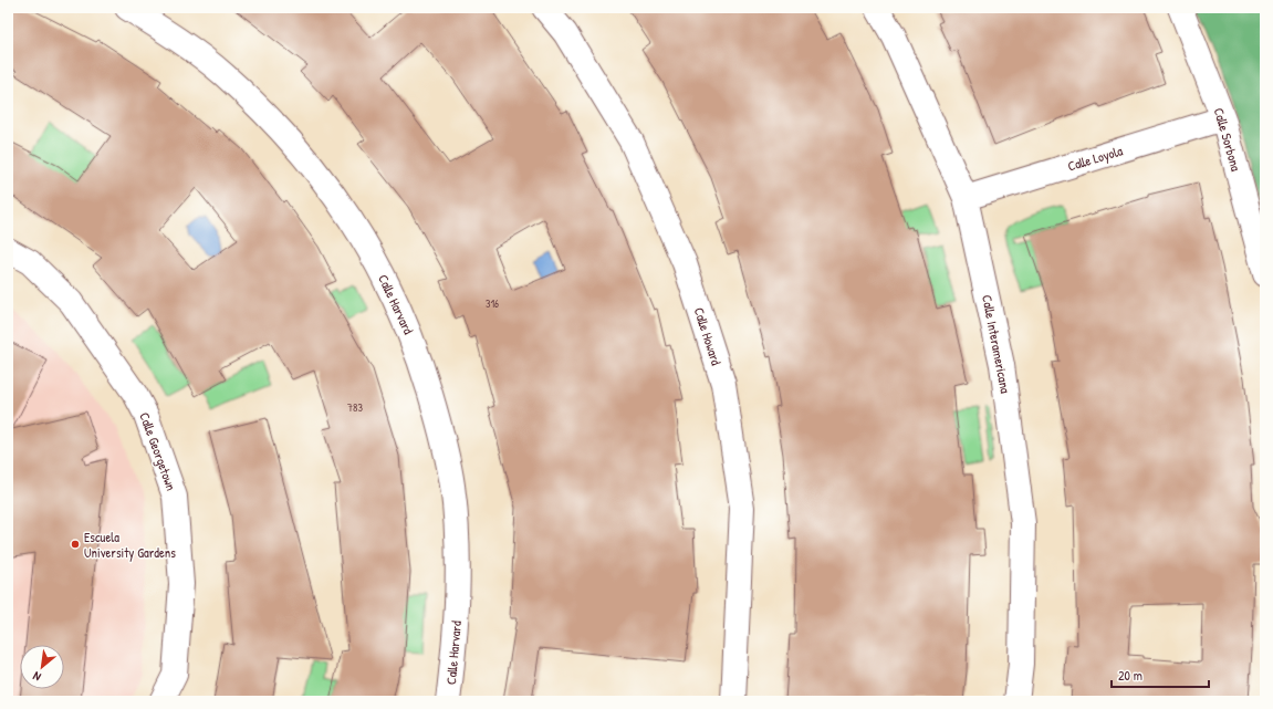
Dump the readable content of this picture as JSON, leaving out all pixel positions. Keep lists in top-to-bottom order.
{
  "streets": {
    "street": [
      "Calle Sorbona",
      "Calle Loyola",
      "Calle Harvard",
      "Calle Howard",
      "Calle Interamericana",
      "Calle Georgetown"
    ]
  },
  "crossings": [
    ["Calle Sorbona", "Calle Loyola"],
    ["Calle Loyola", "Calle Interamericana"]
  ],
  "places": ["Escuela University Gardens"],
  "house_numbers": ["316", "783"],
  "scale_bar": "20 m",
  "north": "bottom left"
}
